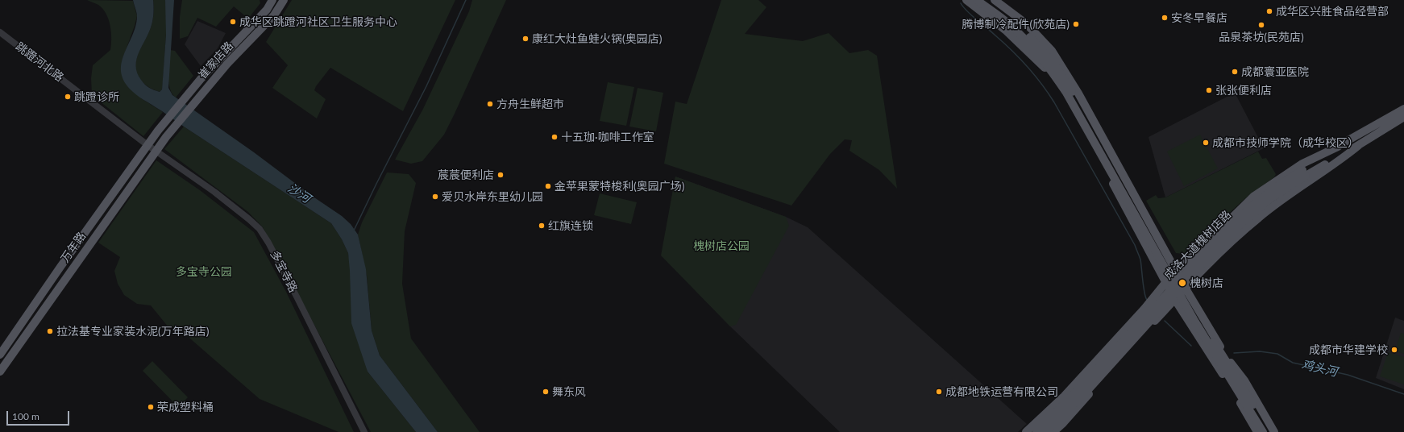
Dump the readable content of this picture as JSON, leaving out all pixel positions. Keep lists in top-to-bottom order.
{
  "streets": {
    "main road": ["崔家店路", "成洛大道槐树店路", "万年路"],
    "street": ["跳蹬河北路", "多宝寺路"]
  },
  "crossings": [
    ["崔家店路", "万年路"],
    ["跳蹬河北路", "万年路"],
    ["跳蹬河北路", "多宝寺路"],
    ["万年路", "多宝寺路"]
  ],
  "water": ["沙河", "鸡头河"],
  "parks": ["槐树店公园", "多宝寺公园"],
  "places": [
    "成华区兴胜食品经营部",
    "安冬早餐店",
    "成华区跳蹬河社区卫生服务中心",
    "腾博制冷配件(欣苑店)",
    "品泉茶坊(民苑店)",
    "康红大灶鱼蛙火锅(奥园店)",
    "成都寰亚医院",
    "张张便利店",
    "跳蹬诊所",
    "方舟生鲜超市",
    "十五珈·咖啡工作室",
    "成都市技师学院（成华校区）",
    "莀莀便利店",
    "金苹果蒙特梭利(奥园广场)",
    "爱贝水岸东里幼儿园",
    "红旗连锁",
    "槐树店",
    "拉法基专业家装水泥(万年路店)",
    "成都市华建学校",
    "舞东风",
    "成都地铁运营有限公司",
    "荣成塑料桶"
  ],
  "scale_bar": "100 m"
}
